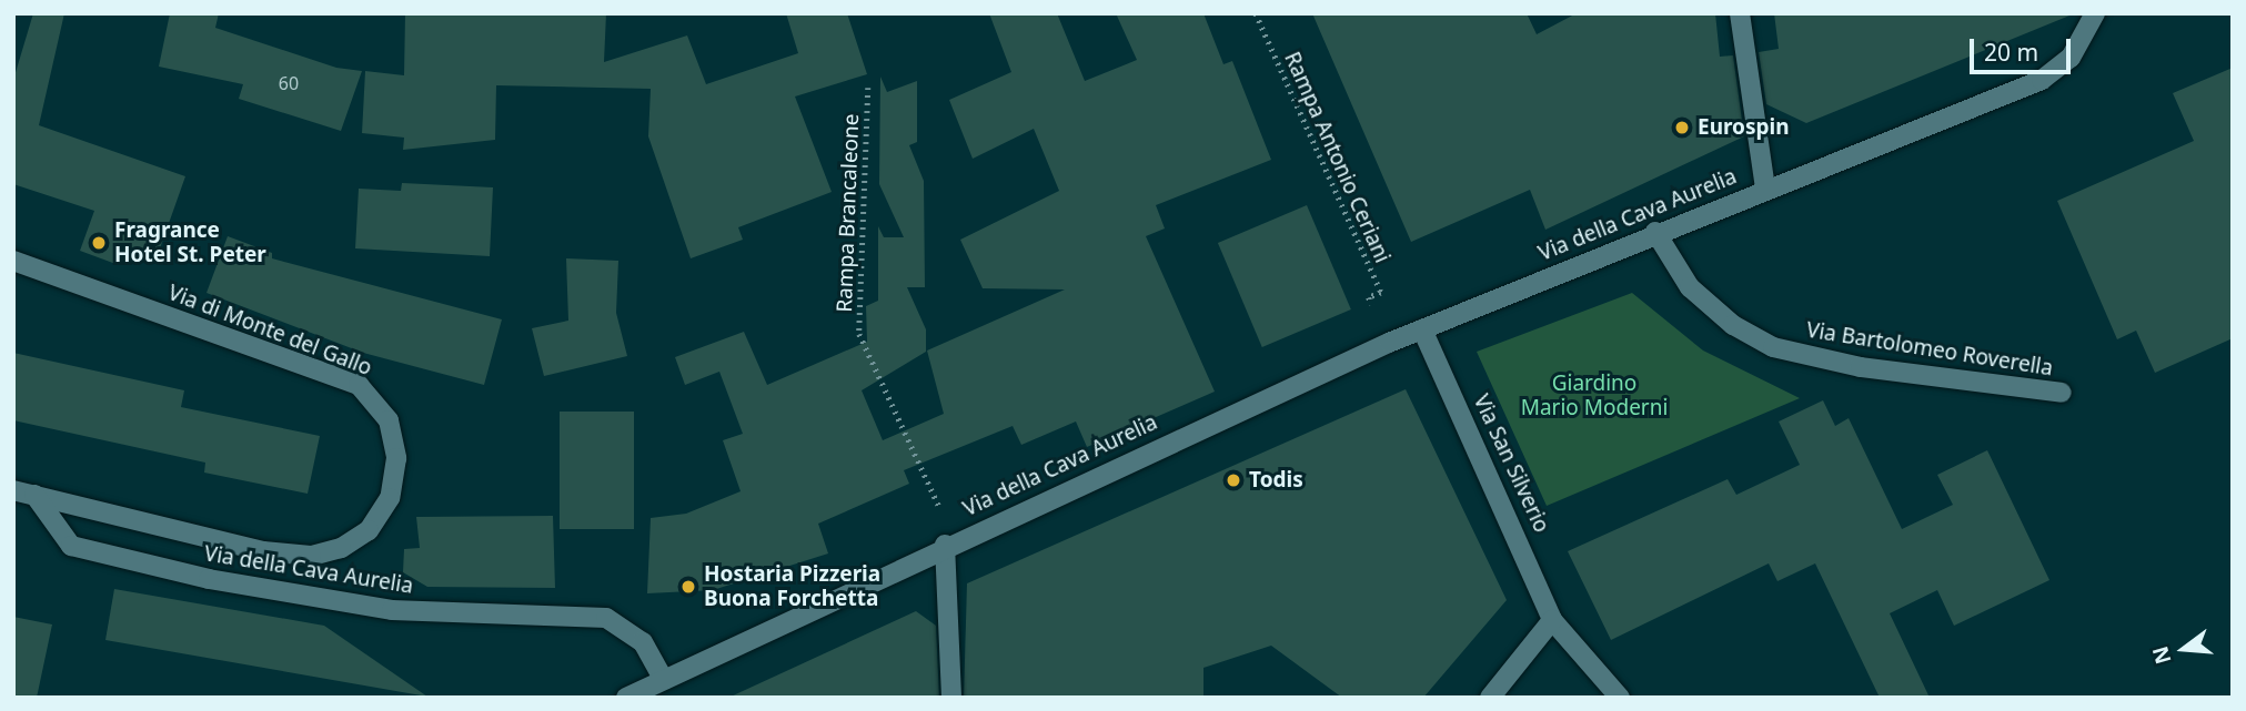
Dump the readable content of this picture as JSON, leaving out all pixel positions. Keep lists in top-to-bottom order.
{
  "streets": {
    "street": [
      "Via della Cava Aurelia",
      "Via di Monte del Gallo",
      "Via Bartolomeo Roverella",
      "Via San Silverio"
    ],
    "path": ["Rampa Antonio Ceriani", "Rampa Brancaleone"]
  },
  "crossings": [
    ["Via della Cava Aurelia", "Via di Monte del Gallo"],
    ["Via della Cava Aurelia", "Via Bartolomeo Roverella"],
    ["Via della Cava Aurelia", "Via San Silverio"]
  ],
  "parks": ["Giardino Mario Moderni"],
  "places": [
    "Eurospin",
    "Fragrance Hotel St. Peter",
    "Todis",
    "Hostaria Pizzeria Buona Forchetta"
  ],
  "house_numbers": ["60"],
  "scale_bar": "20 m",
  "north": "left"
}
